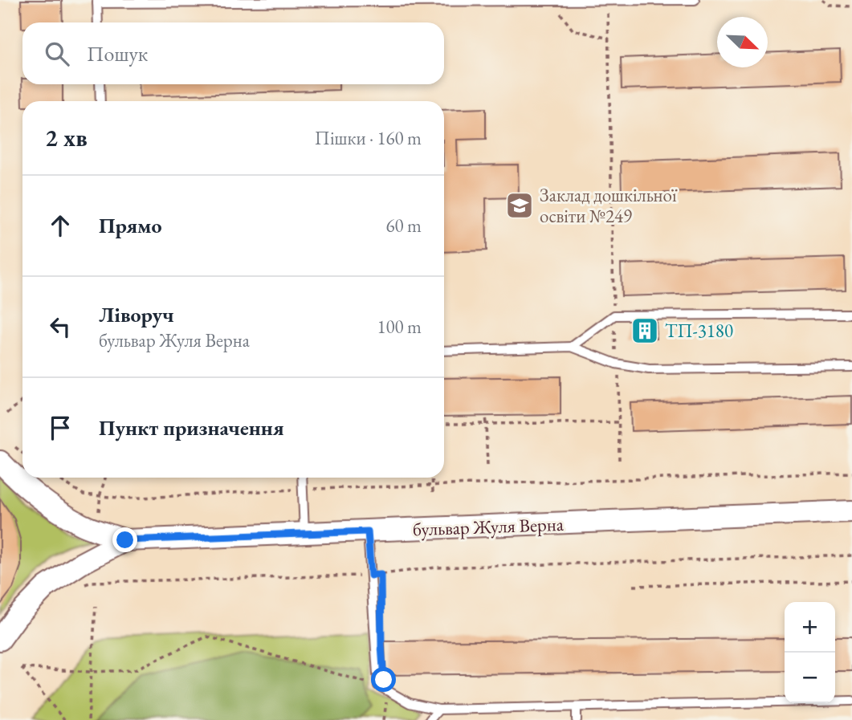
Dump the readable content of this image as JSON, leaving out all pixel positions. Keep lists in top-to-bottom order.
{
  "streets": {
    "street": ["бульвар Жуля Верна"]
  },
  "places": {
    "school or university": ["Заклад дошкільної освіти №249"],
    "building": ["ТП-3180"]
  },
  "north": "bottom right",
  "page": {
    "search": "Пошук",
    "heading": ["2 хв", "Пішки · 160 m"],
    "list": [
      ["Прямо", "60 m"],
      ["Ліворуч", "бульвар Жуля Верна", "100 m"],
      "Пункт призначення"
    ],
    "map_buttons": ["+", "−"]
  }
}
